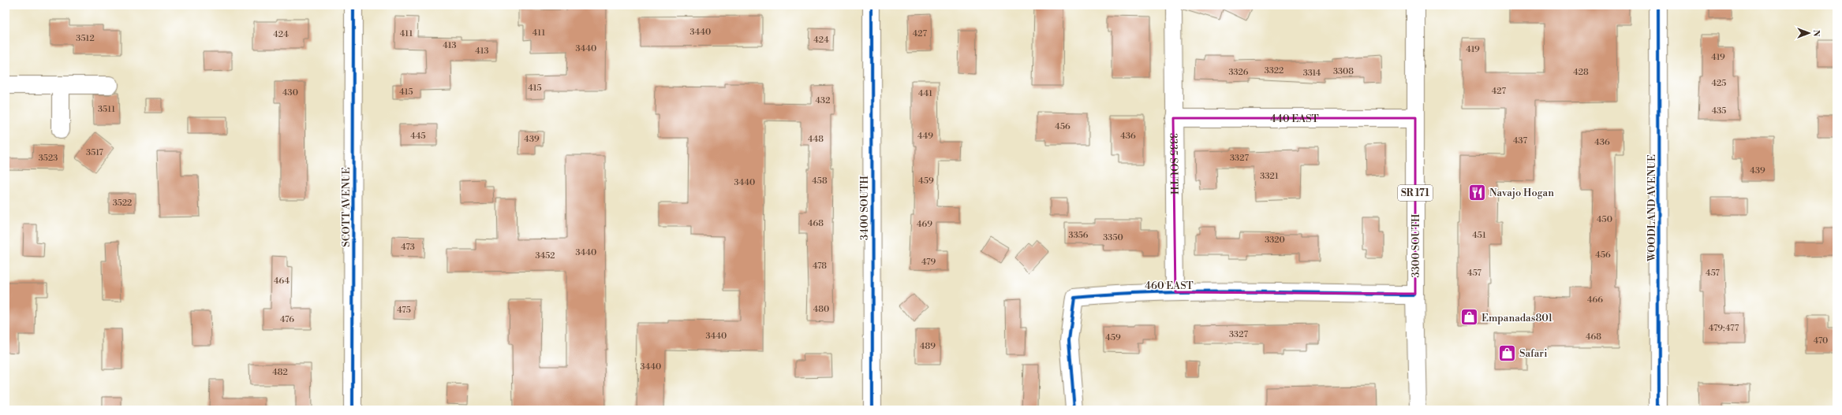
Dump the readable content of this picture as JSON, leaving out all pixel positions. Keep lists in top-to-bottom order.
{
  "streets": {
    "street": [
      "440 EAST",
      "3335 SOUTH",
      "SR 171",
      "SCOTT AVENUE",
      "3400 SOUTH",
      "WOODLAND AVENUE",
      "3300 SOUTH",
      "460 EAST"
    ]
  },
  "crossings": [
    ["440 EAST", "3335 SOUTH"],
    ["440 EAST", "3300 SOUTH"],
    ["3335 SOUTH", "460 EAST"],
    ["3300 SOUTH", "460 EAST"]
  ],
  "places": {
    "restaurant": ["Navajo Hogan"],
    "shop": ["Empanadas801", "Safari"]
  },
  "house_numbers": [
    "3440",
    "411",
    "411",
    "427",
    "424",
    "3512",
    "424",
    "413",
    "3440",
    "419",
    "413",
    "419",
    "3322",
    "3308",
    "3326",
    "428",
    "3314",
    "425",
    "415",
    "427",
    "415",
    "430",
    "441",
    "432",
    "3511",
    "435",
    "456",
    "445",
    "449",
    "436",
    "439",
    "448",
    "437",
    "436",
    "3517",
    "3523",
    "3327",
    "439",
    "3321",
    "458",
    "459",
    "3440",
    "3522",
    "450",
    "468",
    "469",
    "3356",
    "451",
    "3350",
    "3320",
    "473",
    "3440",
    "456",
    "3452",
    "479",
    "478",
    "457",
    "457",
    "464",
    "466",
    "480",
    "475",
    "476",
    "479;477",
    "3327",
    "3440",
    "468",
    "459",
    "470",
    "489",
    "3440",
    "482"
  ],
  "north": "right"
}
